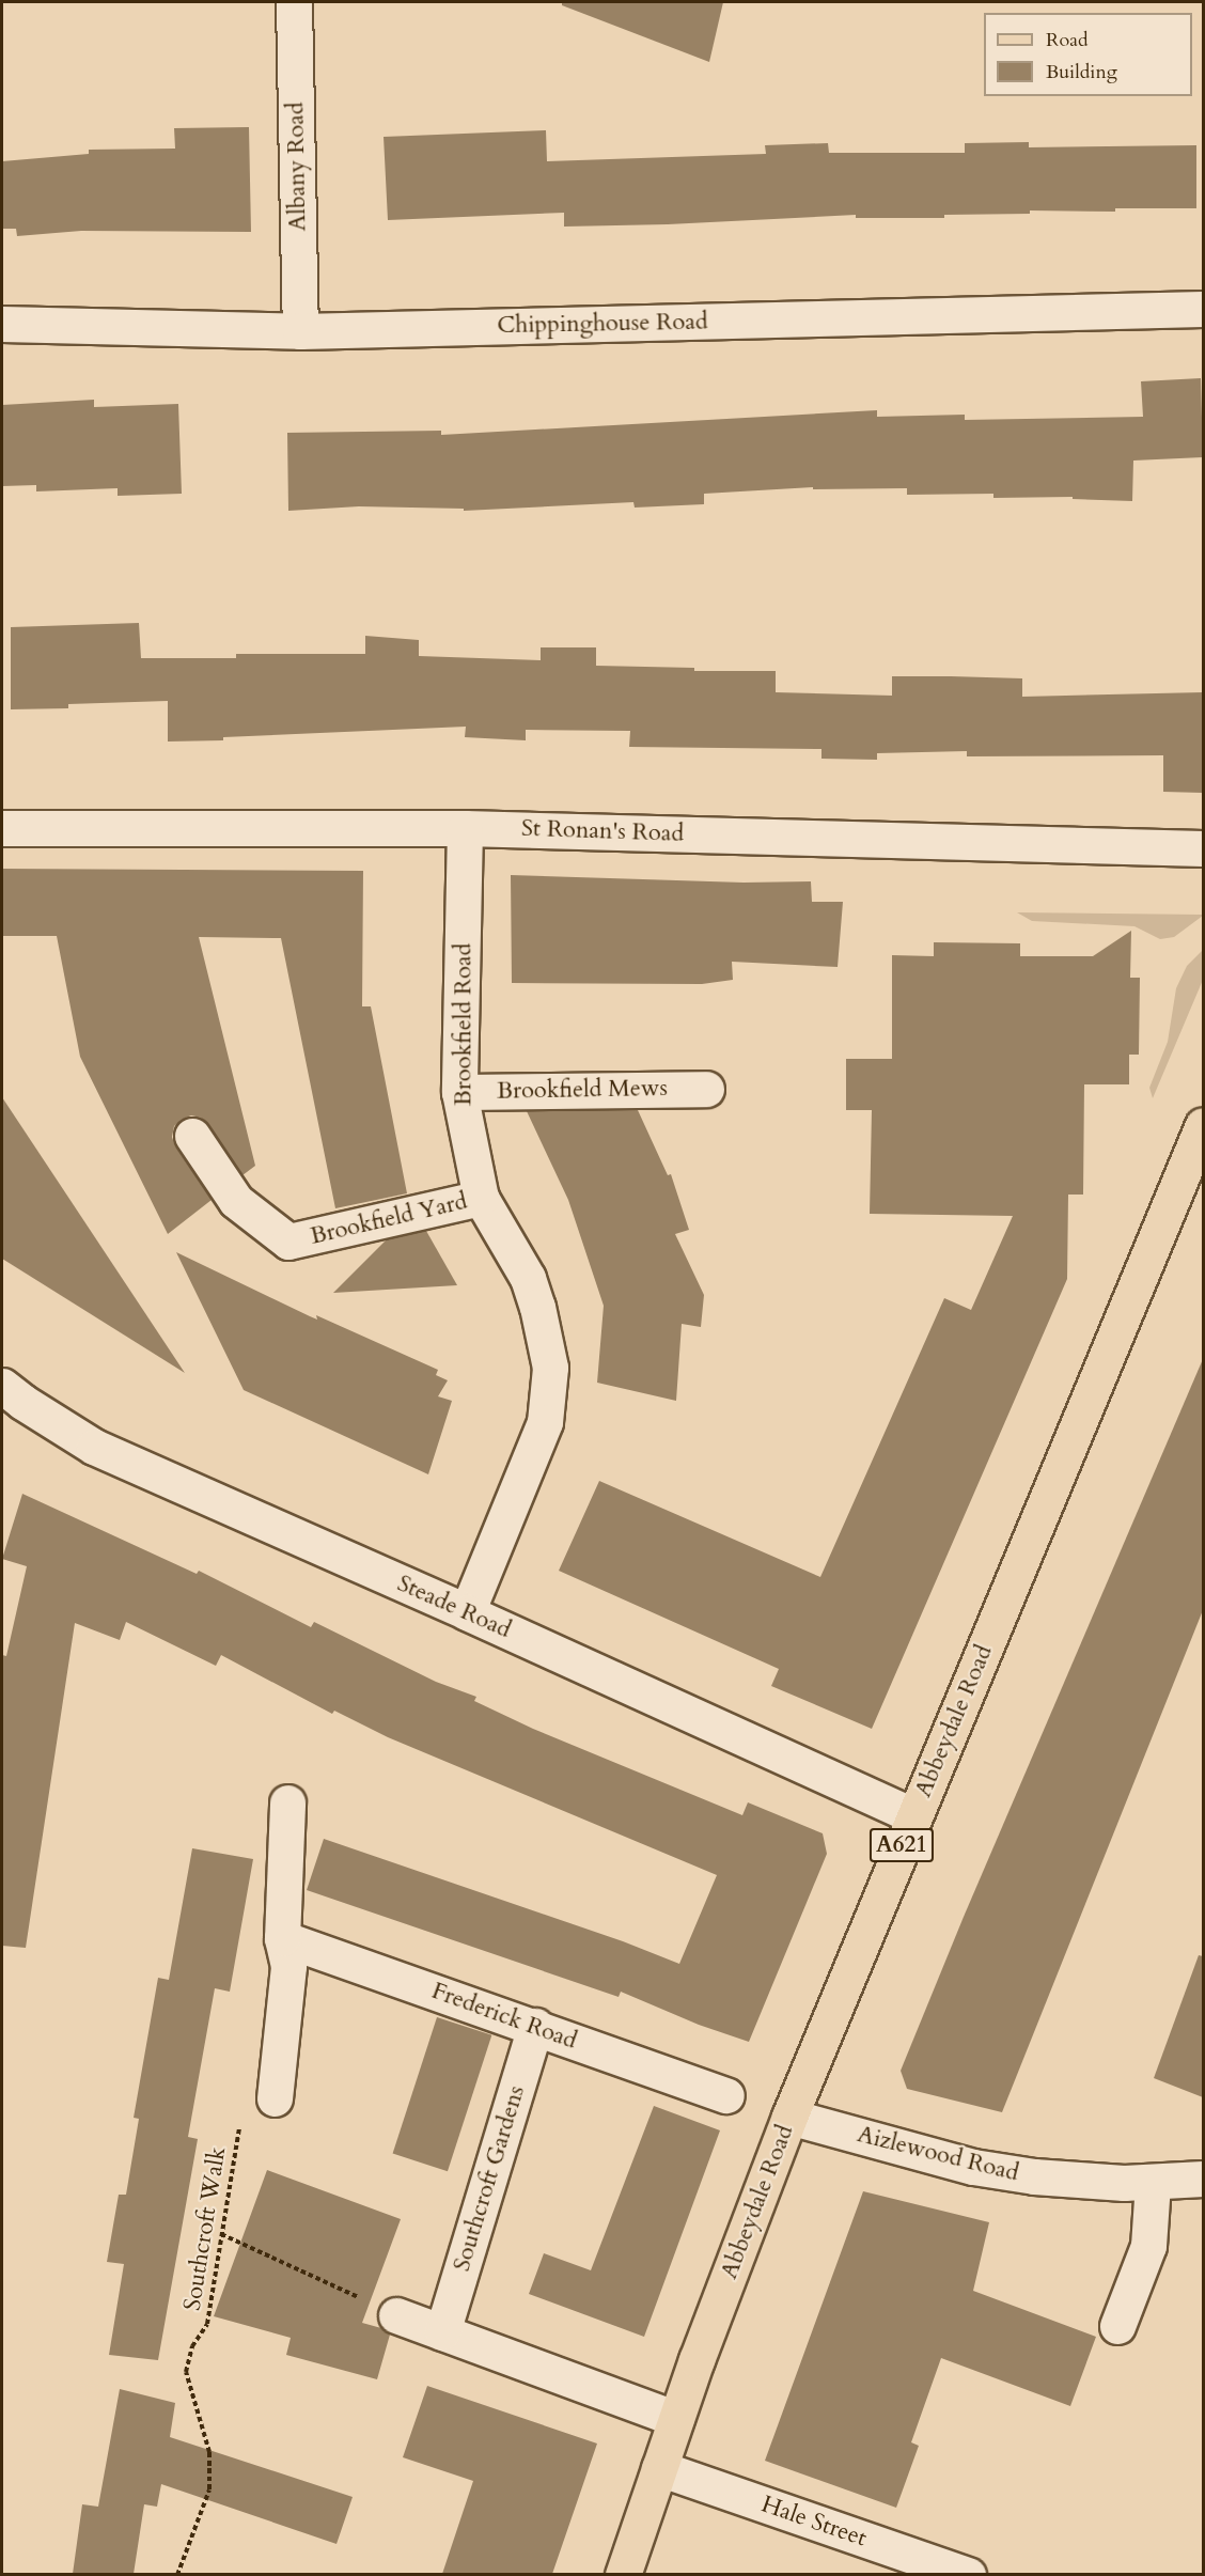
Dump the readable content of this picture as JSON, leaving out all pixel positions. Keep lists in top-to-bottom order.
{
  "streets": {
    "main road": ["Abbeydale Road", "A621"],
    "street": [
      "Albany Road",
      "Chippinghouse Road",
      "St Ronan's Road",
      "Brookfield Road",
      "Brookfield Mews",
      "Brookfield Yard",
      "Steade Road",
      "Frederick Road",
      "Aizlewood Road",
      "Southcroft Gardens",
      "Hale Street"
    ],
    "path": ["Southcroft Walk"]
  },
  "crossings": [
    ["Albany Road", "Chippinghouse Road"],
    ["St Ronan's Road", "Brookfield Road"],
    ["Brookfield Road", "Brookfield Mews"],
    ["Brookfield Road", "Brookfield Yard"],
    ["Brookfield Road", "Steade Road"],
    ["Steade Road", "Abbeydale Road"],
    ["Abbeydale Road", "Aizlewood Road"],
    ["Abbeydale Road", "Hale Street"],
    ["Frederick Road", "Southcroft Gardens"]
  ],
  "legend": ["Road", "Building"]
}
